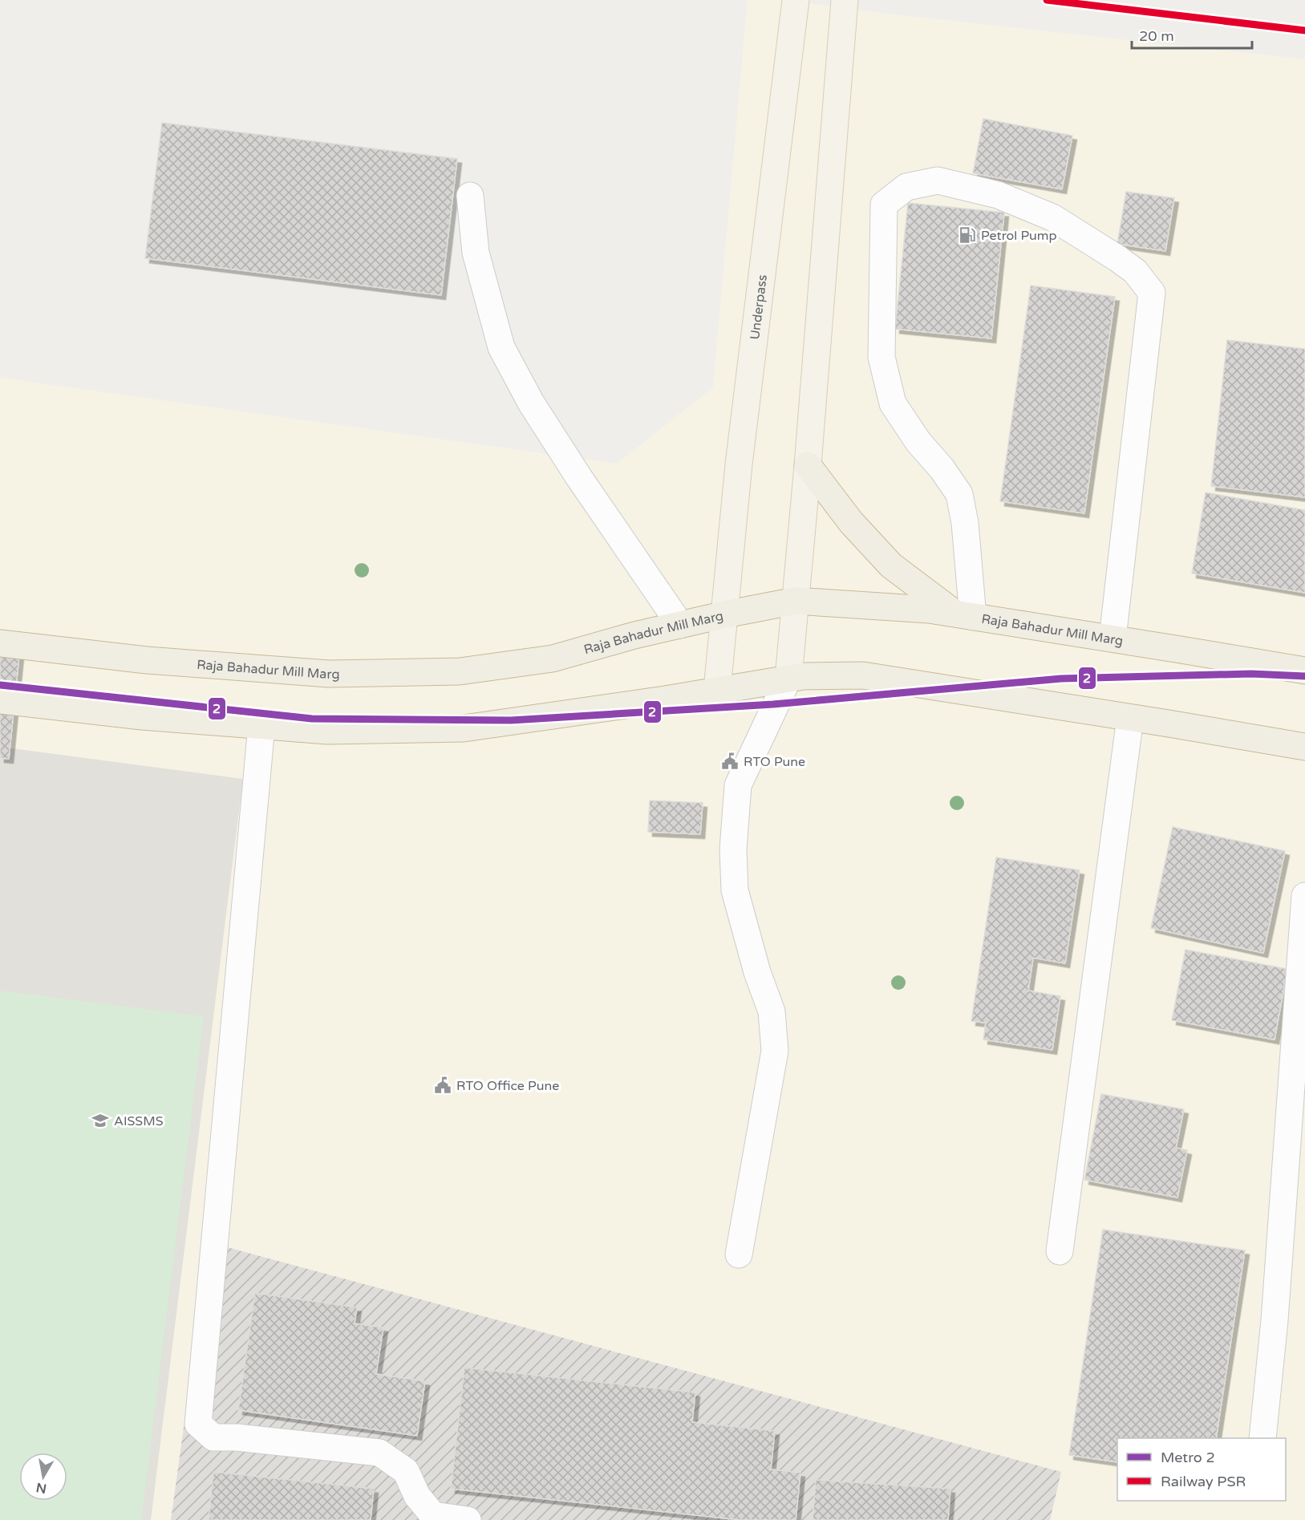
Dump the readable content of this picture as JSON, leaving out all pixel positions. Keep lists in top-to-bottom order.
{
  "streets": {
    "highway": ["Raja Bahadur Mill Marg"],
    "main road": ["Underpass"]
  },
  "crossings": [
    ["Underpass", "Raja Bahadur Mill Marg"]
  ],
  "places": {
    "fuel station": ["Petrol Pump"],
    "public building": ["RTO Pune", "RTO Office Pune"],
    "school or university": ["AISSMS"]
  },
  "lines": ["rail line PSR", "metro line 2"],
  "legend": ["Metro 2", "Railway PSR"],
  "scale_bar": "20 m",
  "north": "bottom"
}
